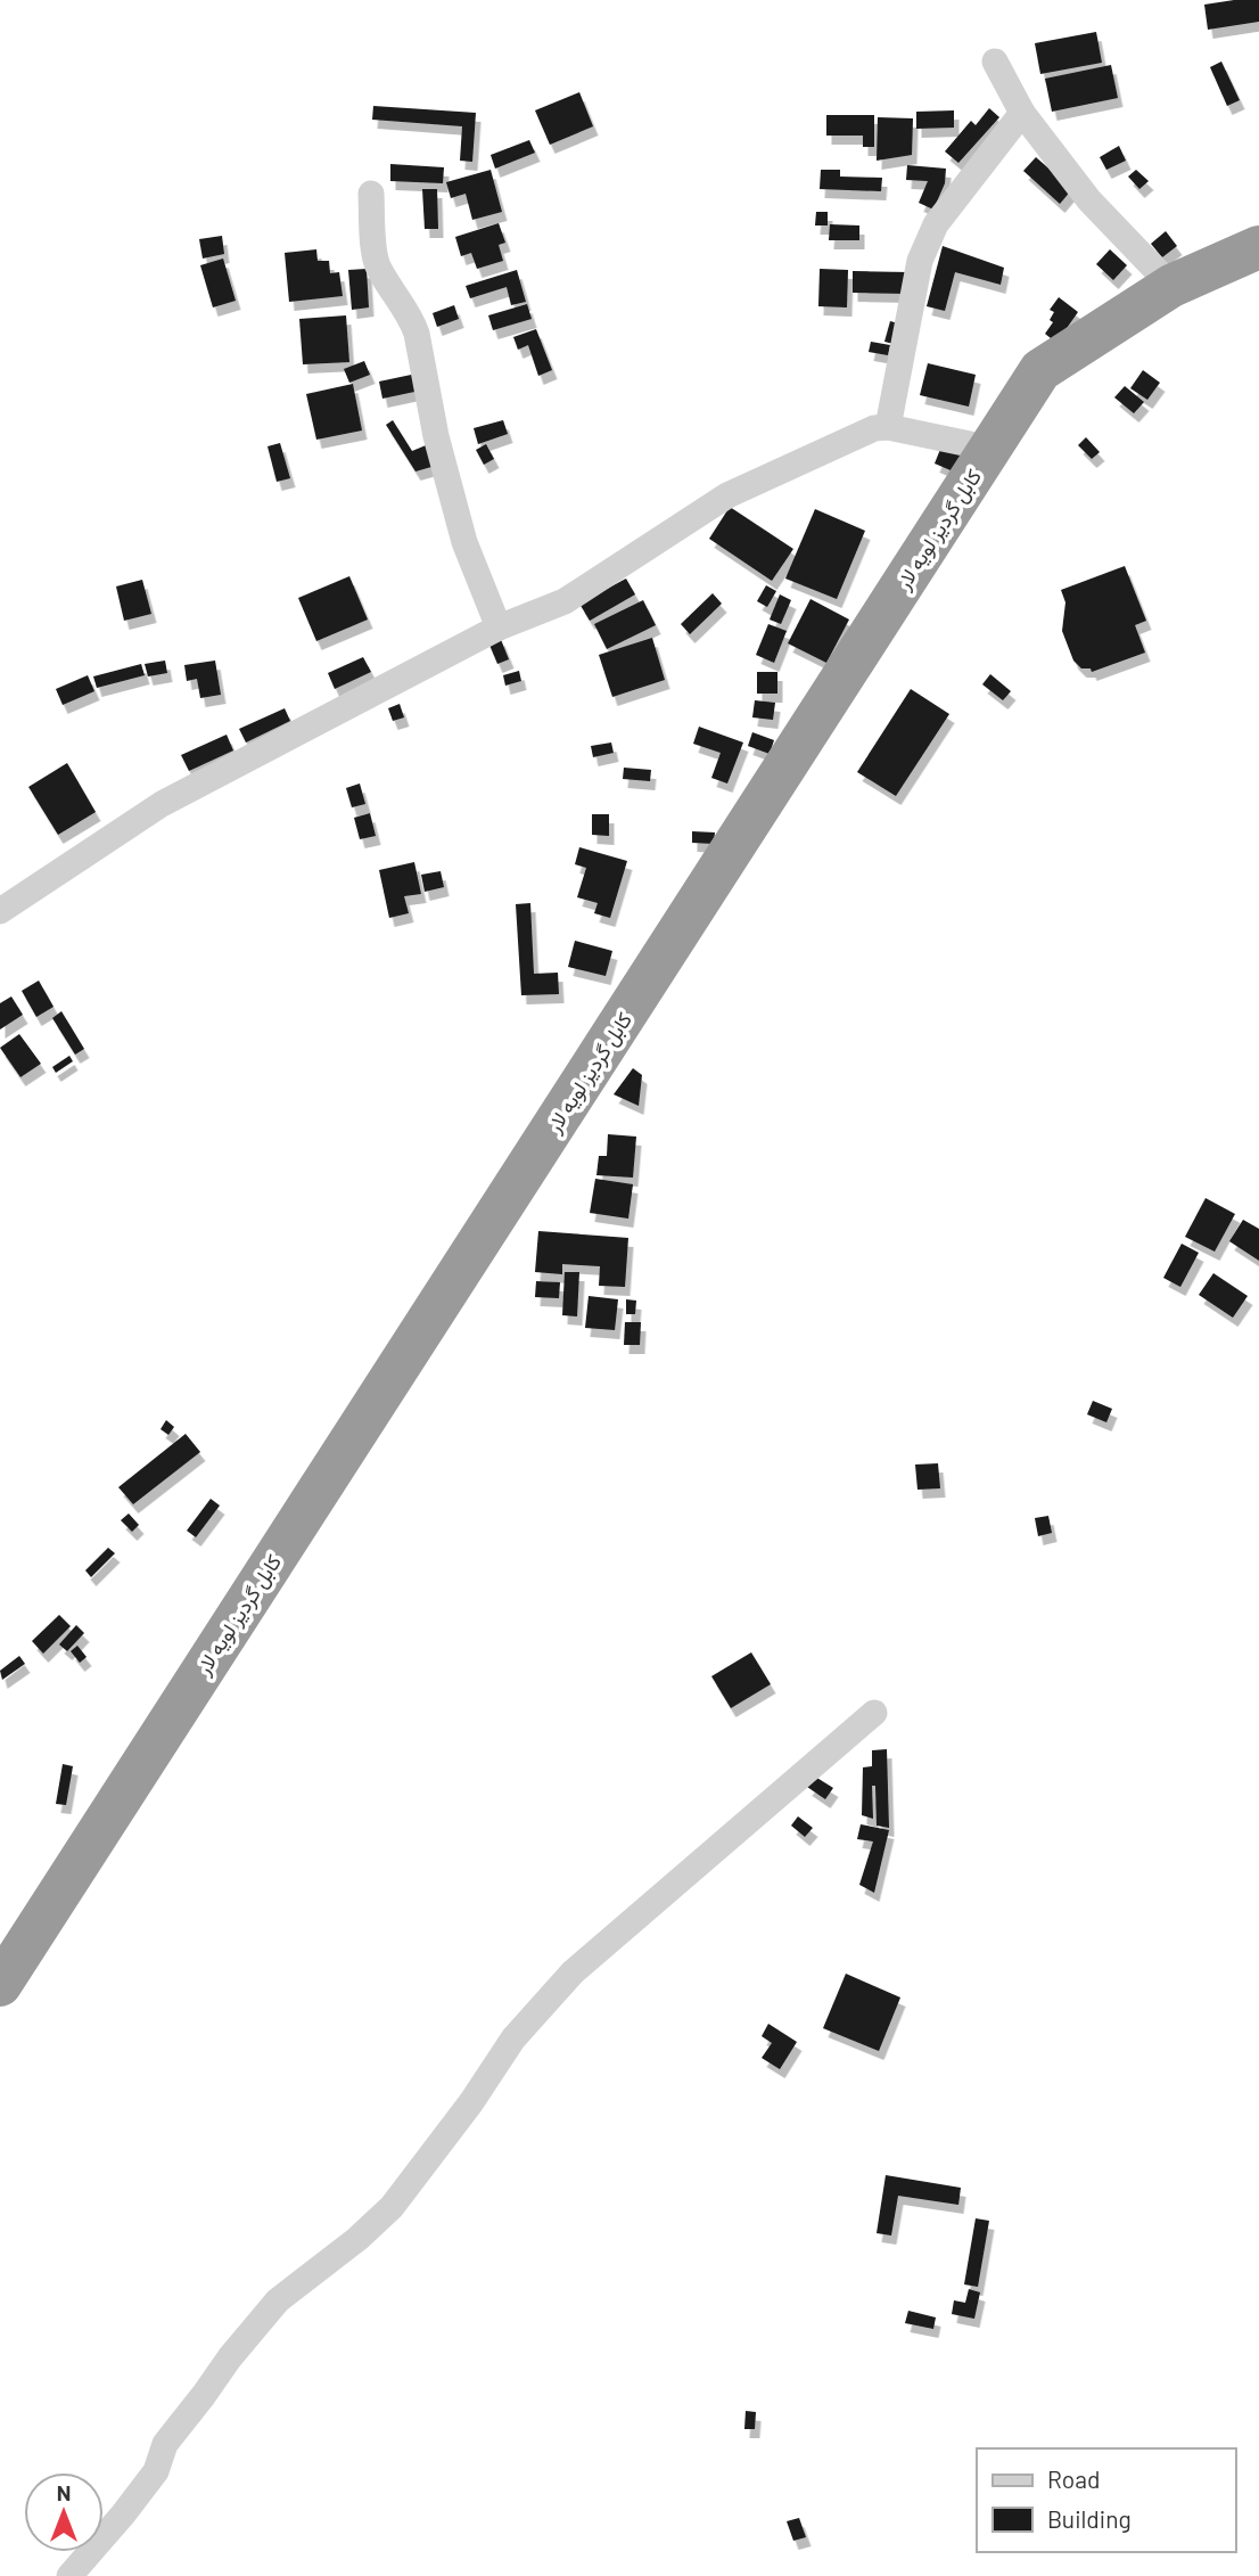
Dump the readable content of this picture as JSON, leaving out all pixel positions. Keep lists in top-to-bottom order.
{
  "streets": {
    "highway": ["کابل گردیز لویه لار"]
  },
  "legend": ["Road", "Building"],
  "north": "top"
}
